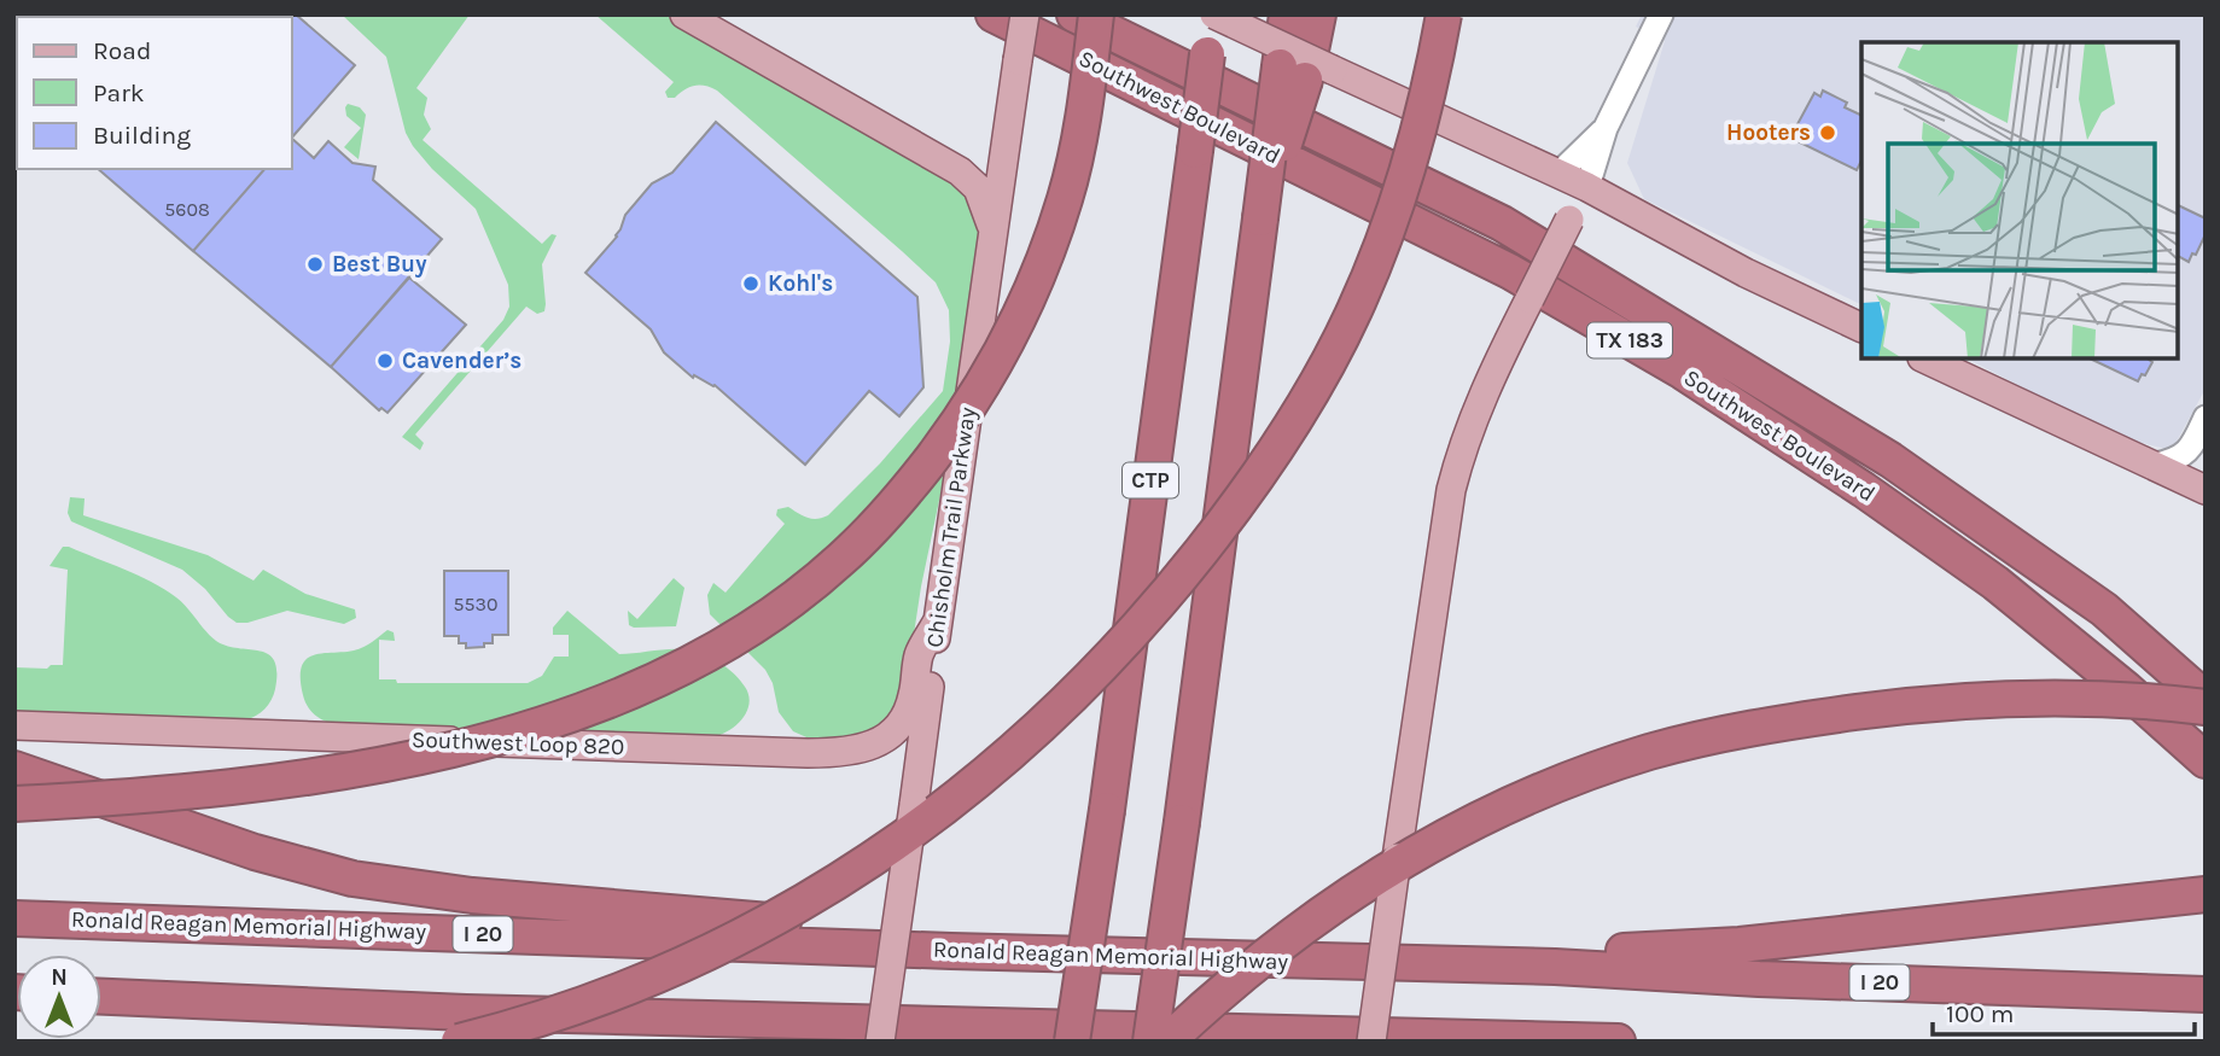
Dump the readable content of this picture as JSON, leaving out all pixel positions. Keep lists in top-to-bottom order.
{
  "streets": {
    "highway": [
      "Southwest Boulevard",
      "TX 183",
      "CTP",
      "Ronald Reagan Memorial Highway",
      "I 20"
    ],
    "main road": ["Chisholm Trail Parkway", "Southwest Loop 820"]
  },
  "crossings": [
    ["Chisholm Trail Parkway", "Southwest Loop 820"]
  ],
  "places": [
    "Hooters",
    "Best Buy",
    "Kohl's",
    "Cavender’s"
  ],
  "house_numbers": ["5608", "5530"],
  "legend": ["Road", "Park", "Building"],
  "scale_bar": "100 m",
  "north": "top"
}
